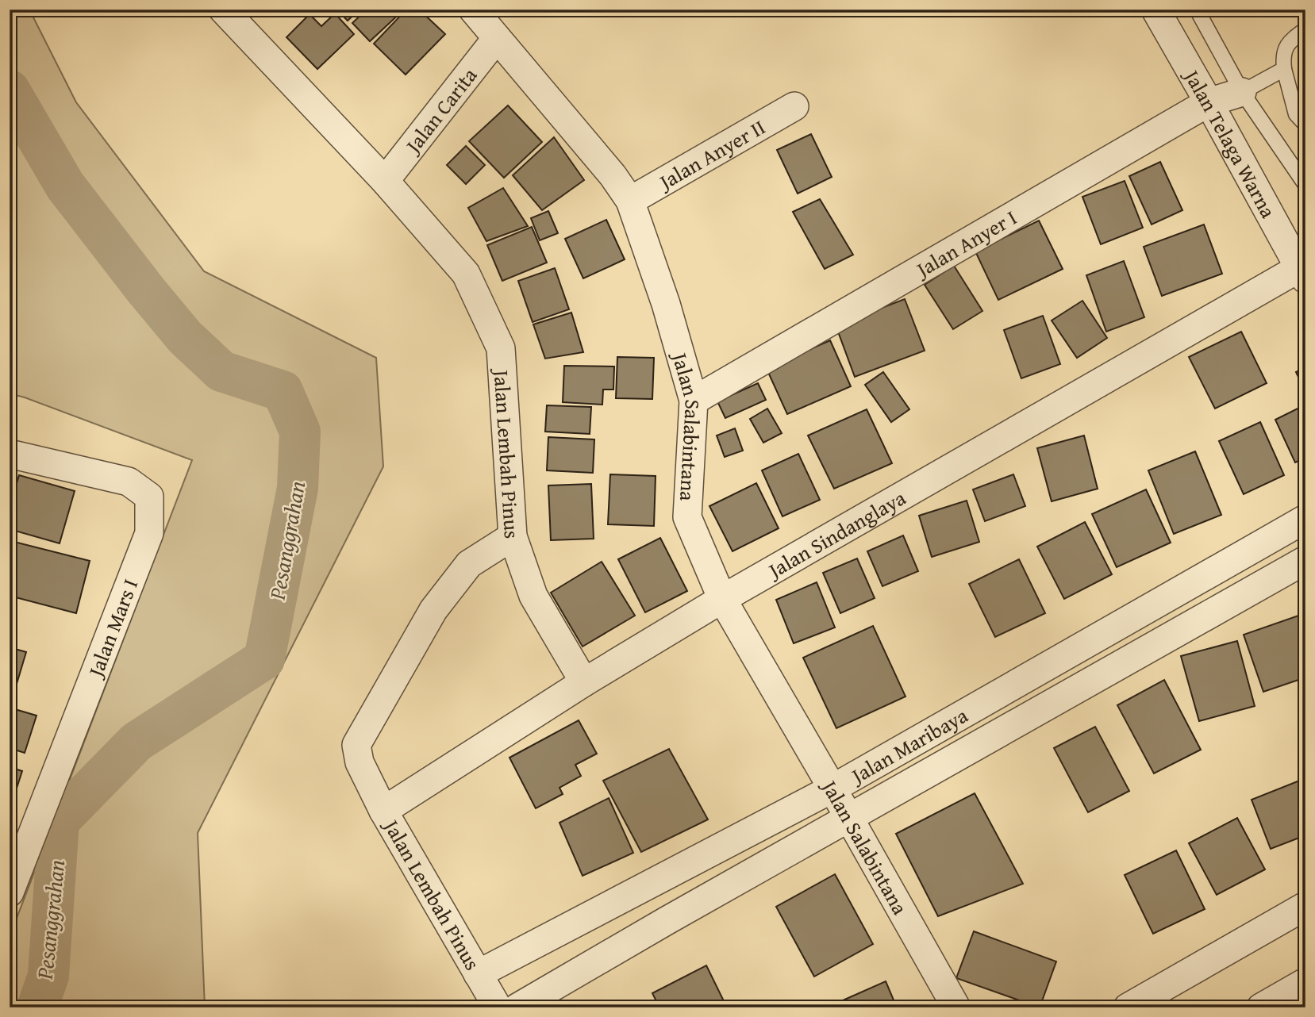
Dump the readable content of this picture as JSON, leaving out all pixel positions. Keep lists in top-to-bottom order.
{
  "streets": {
    "street": [
      "Jalan Carita",
      "Jalan Telaga Warna",
      "Jalan Anyer II",
      "Jalan Anyer I",
      "Jalan Salabintana",
      "Jalan Lembah Pinus",
      "Jalan Sindanglaya",
      "Jalan Mars I",
      "Jalan Maribaya"
    ]
  },
  "crossings": [
    ["Jalan Carita", "Jalan Salabintana"],
    ["Jalan Carita", "Jalan Lembah Pinus"],
    ["Jalan Telaga Warna", "Jalan Anyer I"],
    ["Jalan Telaga Warna", "Jalan Sindanglaya"],
    ["Jalan Anyer II", "Jalan Salabintana"],
    ["Jalan Anyer I", "Jalan Salabintana"],
    ["Jalan Salabintana", "Jalan Sindanglaya"],
    ["Jalan Salabintana", "Jalan Maribaya"],
    ["Jalan Lembah Pinus", "Jalan Sindanglaya"],
    ["Jalan Lembah Pinus", "Jalan Maribaya"]
  ],
  "water": ["Pesanggrahan"]
}
